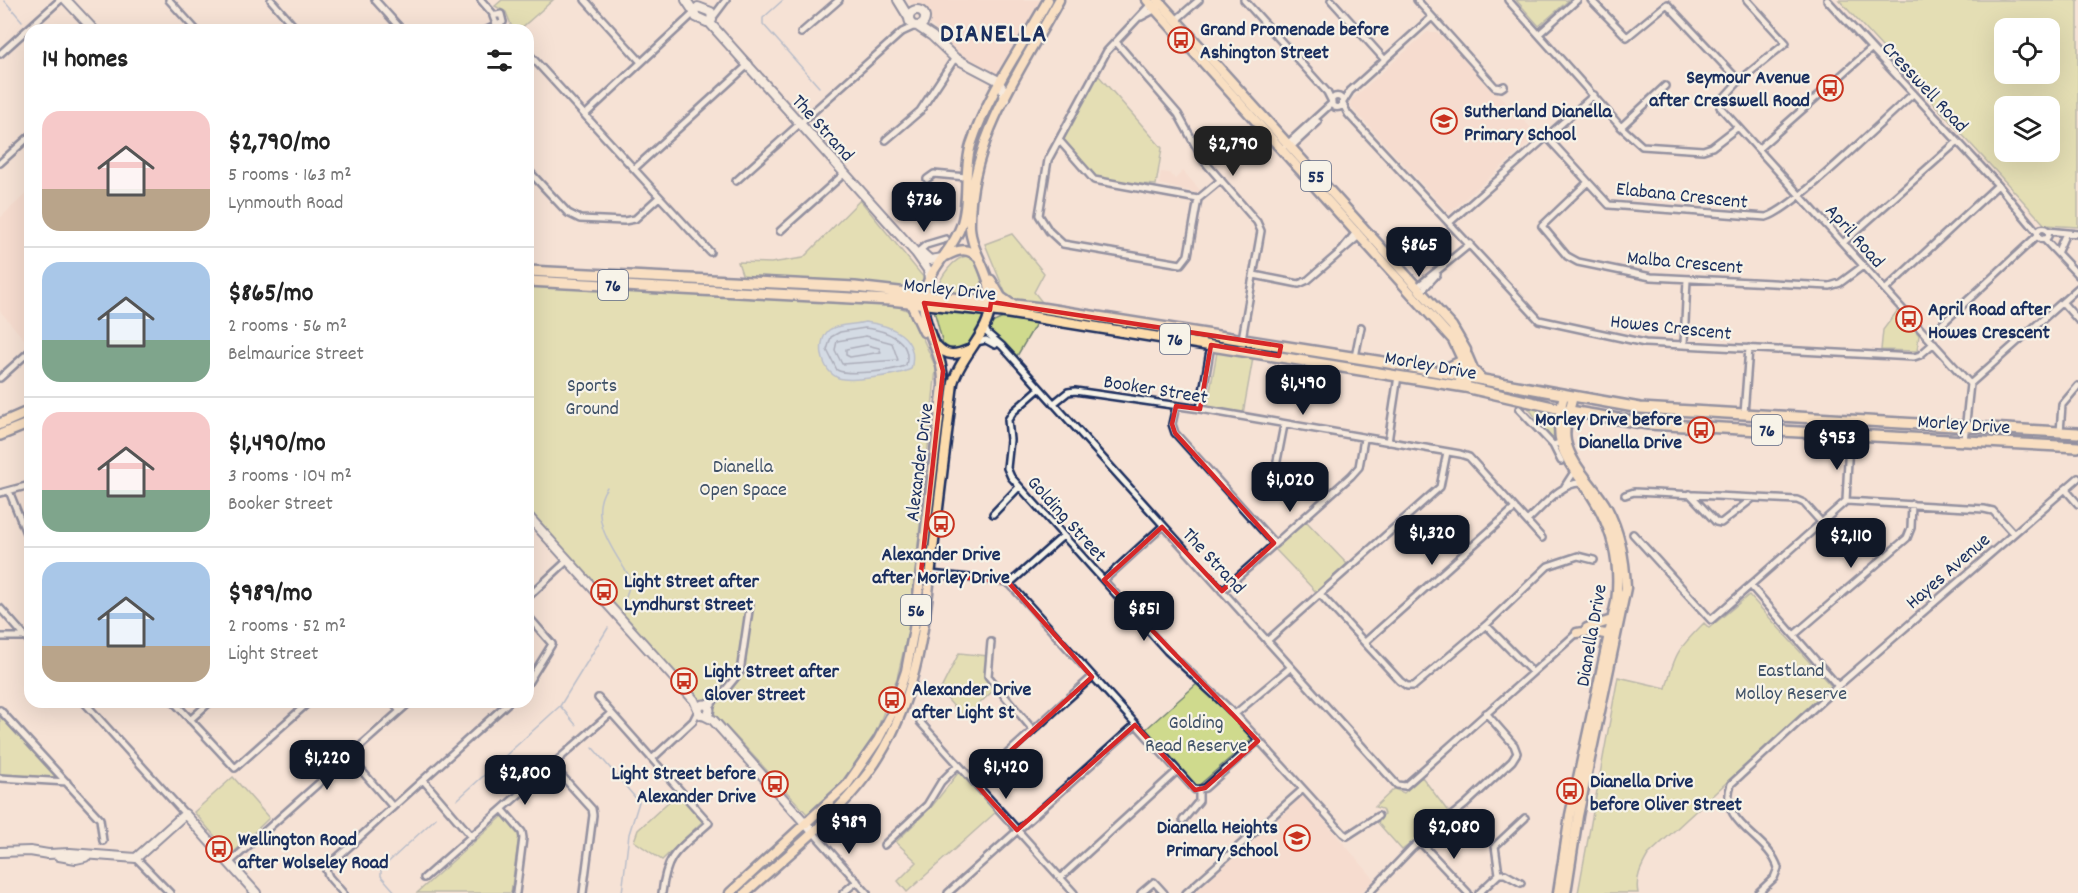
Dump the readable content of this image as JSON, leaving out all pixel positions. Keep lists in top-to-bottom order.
{
  "streets": {
    "highway": ["76", "Morley Drive"],
    "main road": [
      "55",
      "Alexander Drive",
      "56",
      "Dianella Drive"
    ],
    "street": [
      "Cresswell Road",
      "The Strand",
      "Elabana Crescent",
      "April Road",
      "Malba Crescent",
      "Howes Crescent",
      "Booker Street",
      "Golding Street",
      "Hayes Avenue"
    ]
  },
  "crossings": [
    ["Cresswell Road", "Elabana Crescent"],
    ["The Strand", "Booker Street"],
    ["The Strand", "Alexander Drive"],
    ["The Strand", "Golding Street"],
    ["55", "Morley Drive"],
    ["Elabana Crescent", "April Road"],
    ["Elabana Crescent", "Malba Crescent"],
    ["April Road", "Malba Crescent"],
    ["April Road", "Howes Crescent"],
    ["Morley Drive", "Alexander Drive"],
    ["Morley Drive", "56"],
    ["Alexander Drive", "56"]
  ],
  "districts": ["DIANELLA"],
  "parks": [
    "Sports Ground",
    "Dianella Open Space",
    "Eastland Molloy Reserve",
    "Golding Read Reserve"
  ],
  "places": {
    "bus stop": [
      "Grand Promenade before Ashington Street",
      "Seymour Avenue after Cresswell Road",
      "April Road after Howes Crescent",
      "Morley Drive before Dianella Drive",
      "Alexander Drive after Morley Drive",
      "Light Street after Lyndhurst Street",
      "Light Street after Glover Street",
      "Alexander Drive after Light St",
      "Light Street before Alexander Drive",
      "Dianella Drive before Oliver Street",
      "Wellington Road after Wolseley Road"
    ],
    "school or university": ["Sutherland Dianella Primary School", "Dianella Heights Primary School"]
  },
  "page": {
    "heading": "14 homes",
    "list": [
      {
        "name": "$2,790/mo",
        "note": "5 rooms · 163 m² · Lynmouth Road"
      },
      {
        "name": "$865/mo",
        "note": "2 rooms · 56 m² · Belmaurice Street"
      },
      {
        "name": "$1,490/mo",
        "note": "3 rooms · 104 m² · Booker Street"
      },
      {
        "name": "$989/mo",
        "note": "2 rooms · 52 m² · Light Street"
      }
    ],
    "price": [
      "$2,790",
      "$736",
      "$865",
      "$1,490",
      "$953",
      "$1,020",
      "$1,320",
      "$2,110",
      "$851",
      "$1,220",
      "$1,420",
      "$2,800",
      "$989",
      "$2,080"
    ]
  }
}
